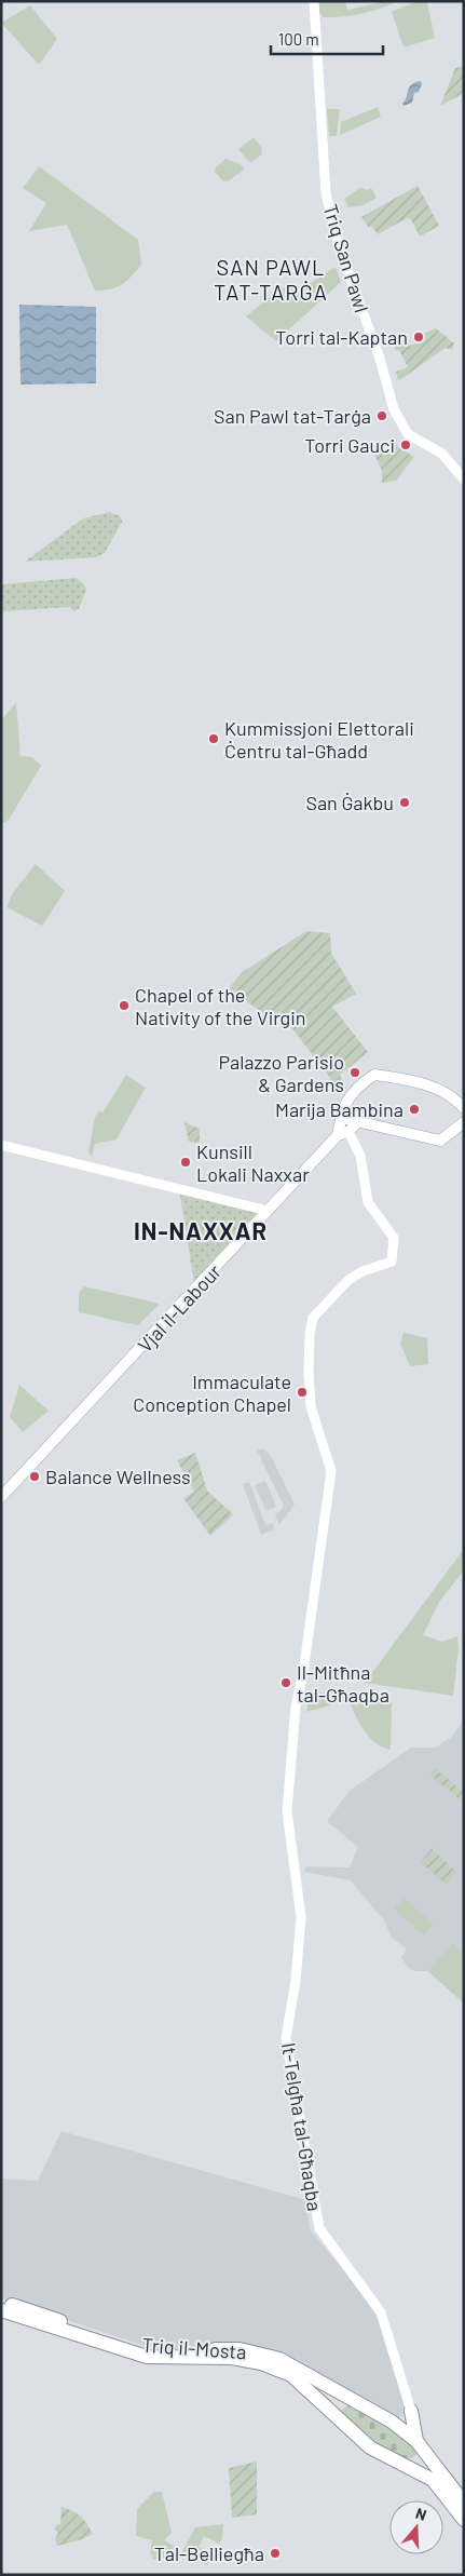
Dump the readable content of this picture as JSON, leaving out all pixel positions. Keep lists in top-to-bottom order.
{
  "streets": {
    "highway": ["Triq il-Mosta"],
    "main road": ["Vjal il-Labour"],
    "street": ["Triq San Pawl", "It-Telgħa tal-Għaqba"]
  },
  "crossings": [
    ["Vjal il-Labour", "It-Telgħa tal-Għaqba"]
  ],
  "districts": ["SAN PAWL TAT-TARĠA", "IN-NAXXAR"],
  "places": [
    "Torri tal-Kaptan",
    "San Pawl tat-Tarġa",
    "Torri Gauci",
    "Kummissjoni Elettorali Ċentru tal-Għadd",
    "San Ġakbu",
    "Chapel of the Nativity of the Virgin",
    "Palazzo Parisio & Gardens",
    "Marija Bambina",
    "Kunsill Lokali Naxxar",
    "Immaculate Conception Chapel",
    "Balance Wellness",
    "Il-Mitħna tal-Għaqba",
    "Tal-Belliegħa"
  ],
  "scale_bar": "100 m",
  "north": "top"
}
